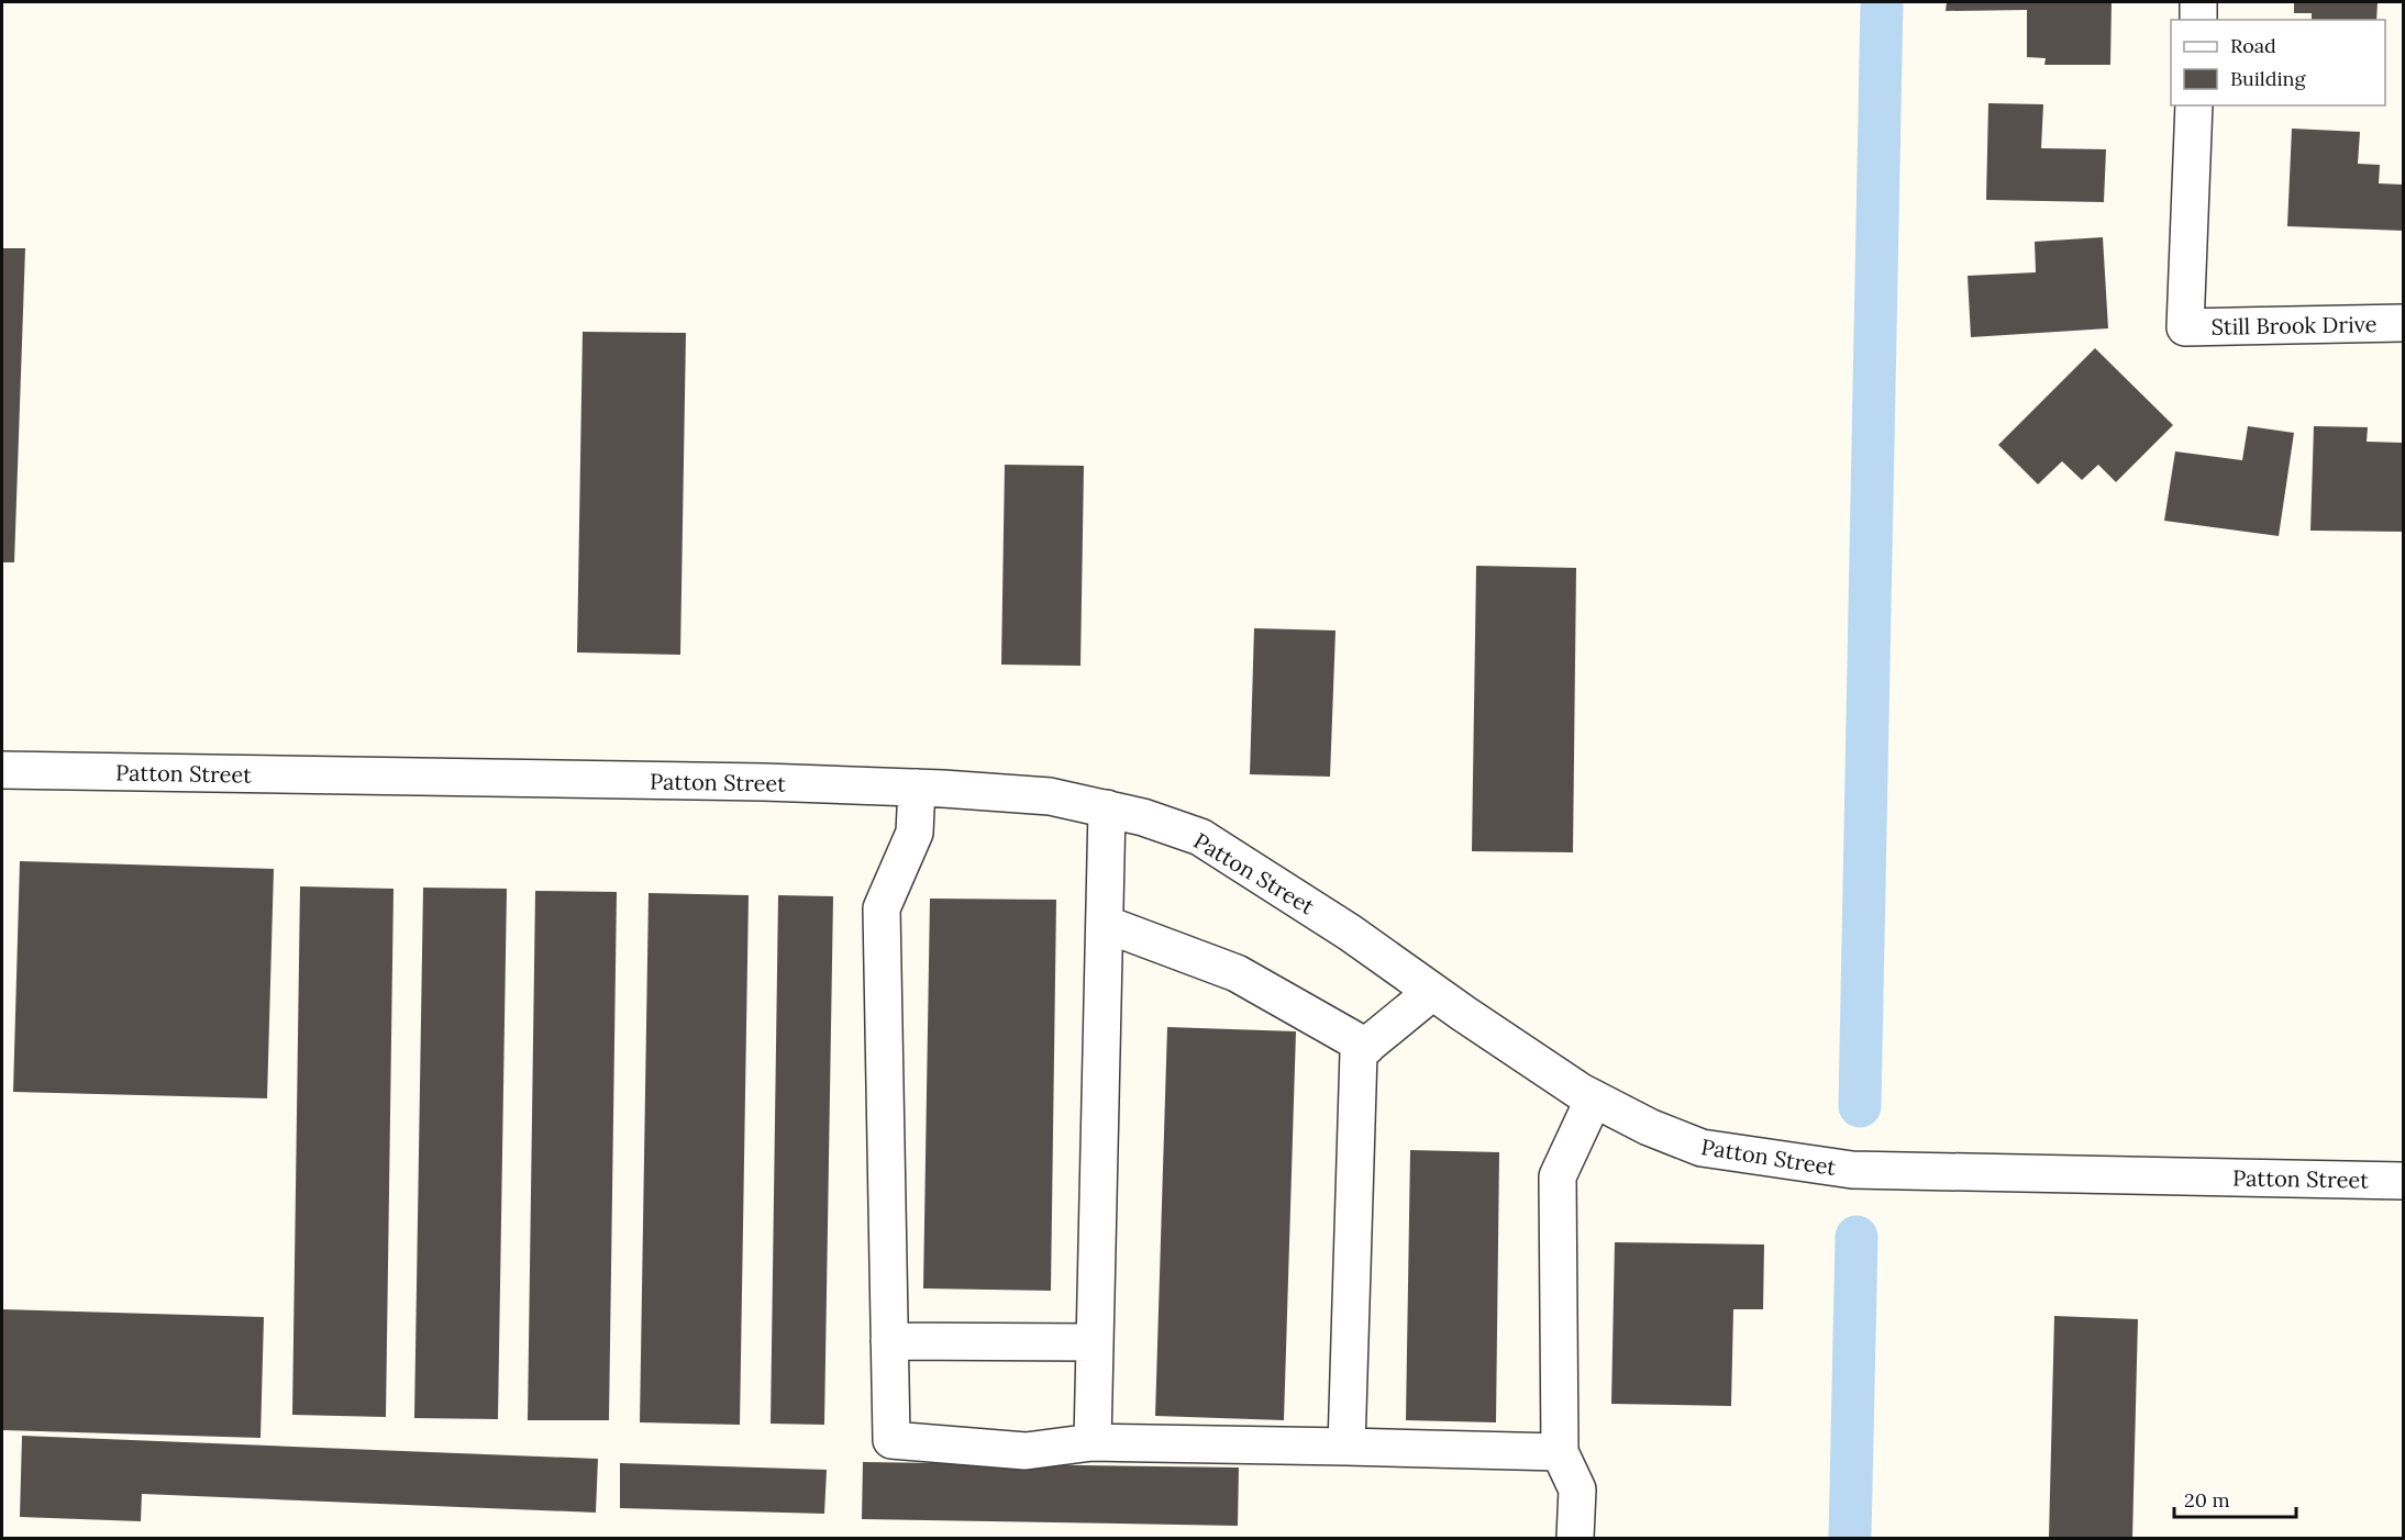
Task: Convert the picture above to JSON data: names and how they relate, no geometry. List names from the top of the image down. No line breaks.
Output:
{"streets":{"street":["Still Brook Drive","Patton Street"]},"legend":["Road","Building"],"scale_bar":"20 m"}
